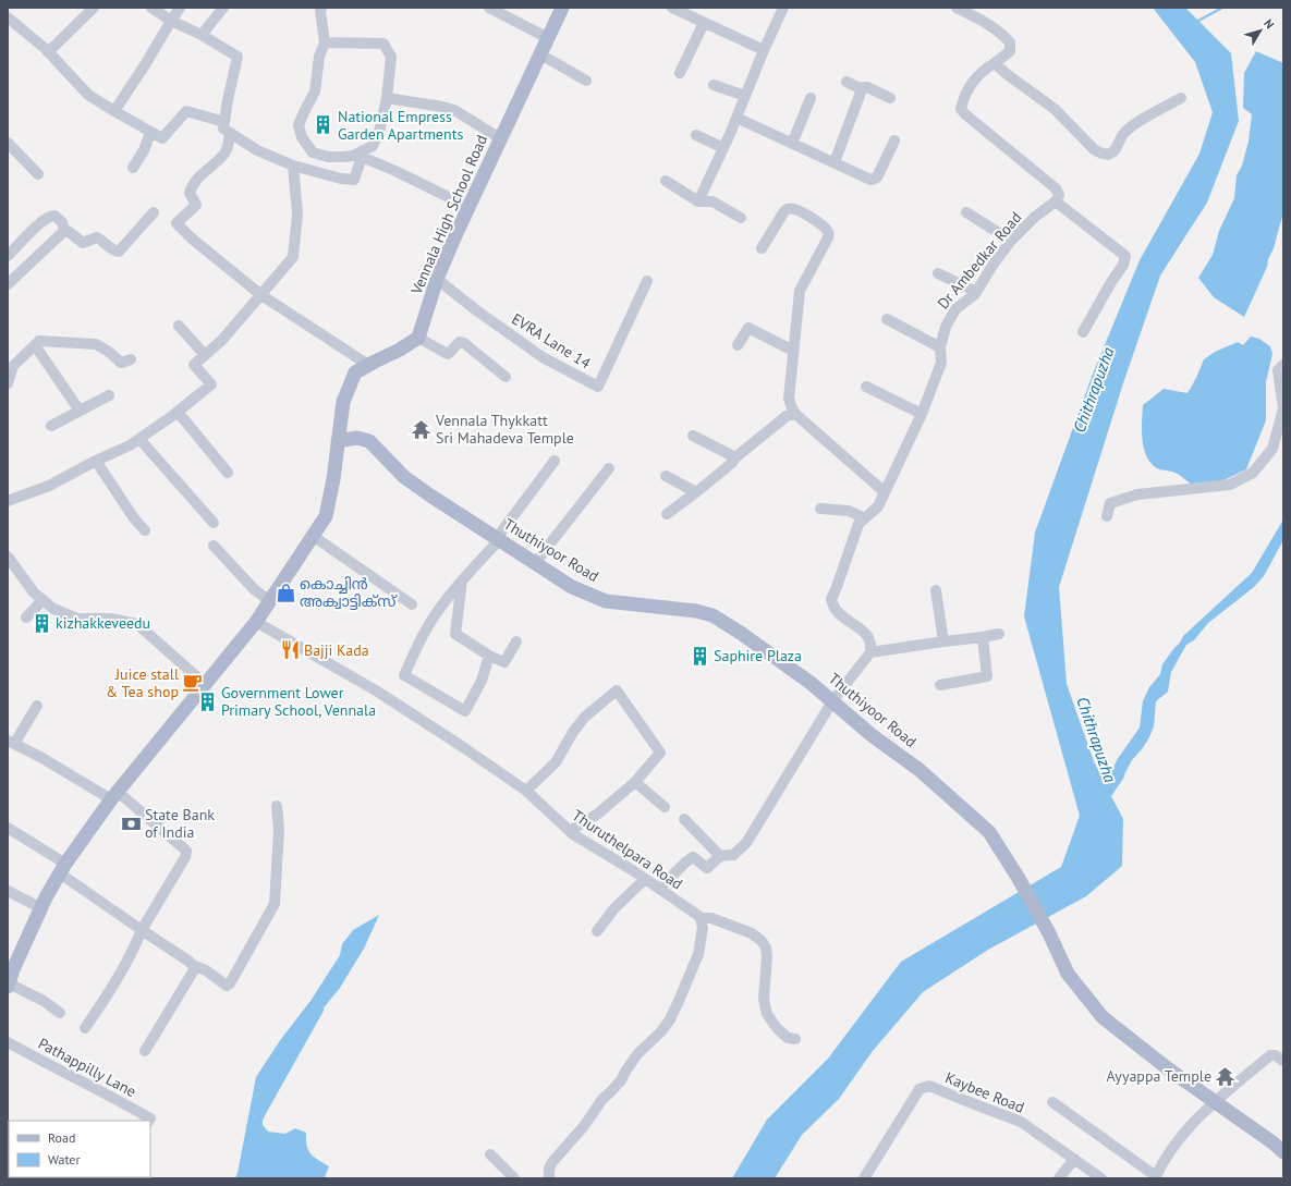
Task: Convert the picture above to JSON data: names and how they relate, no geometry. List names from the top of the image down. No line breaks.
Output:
{"streets":{"main road":["Vennala High School Road","Thuthiyoor Road"],"street":["Dr Ambedkar Road","EVRA Lane 14","Thuruthelpara Road","Pathappilly Lane","Kaybee Road"]},"crossings":[["Vennala High School Road","EVRA Lane 14"]],"water":["Chithrapuzha"],"places":{"building":["National Empress Garden Apartments","kizhakkeveedu","Saphire Plaza","Government Lower Primary School, Vennala"],"temple":["Vennala Thykkatt Sri Mahadeva Temple","Ayyappa Temple"],"shop":["കൊച്ചിൻ അക്വാട്ടിക്സ്"],"restaurant":["Bajji Kada"],"cafe":["Juice stall & Tea shop"],"bank":["State Bank of India"]},"legend":["Road","Water"],"north":"top right"}
